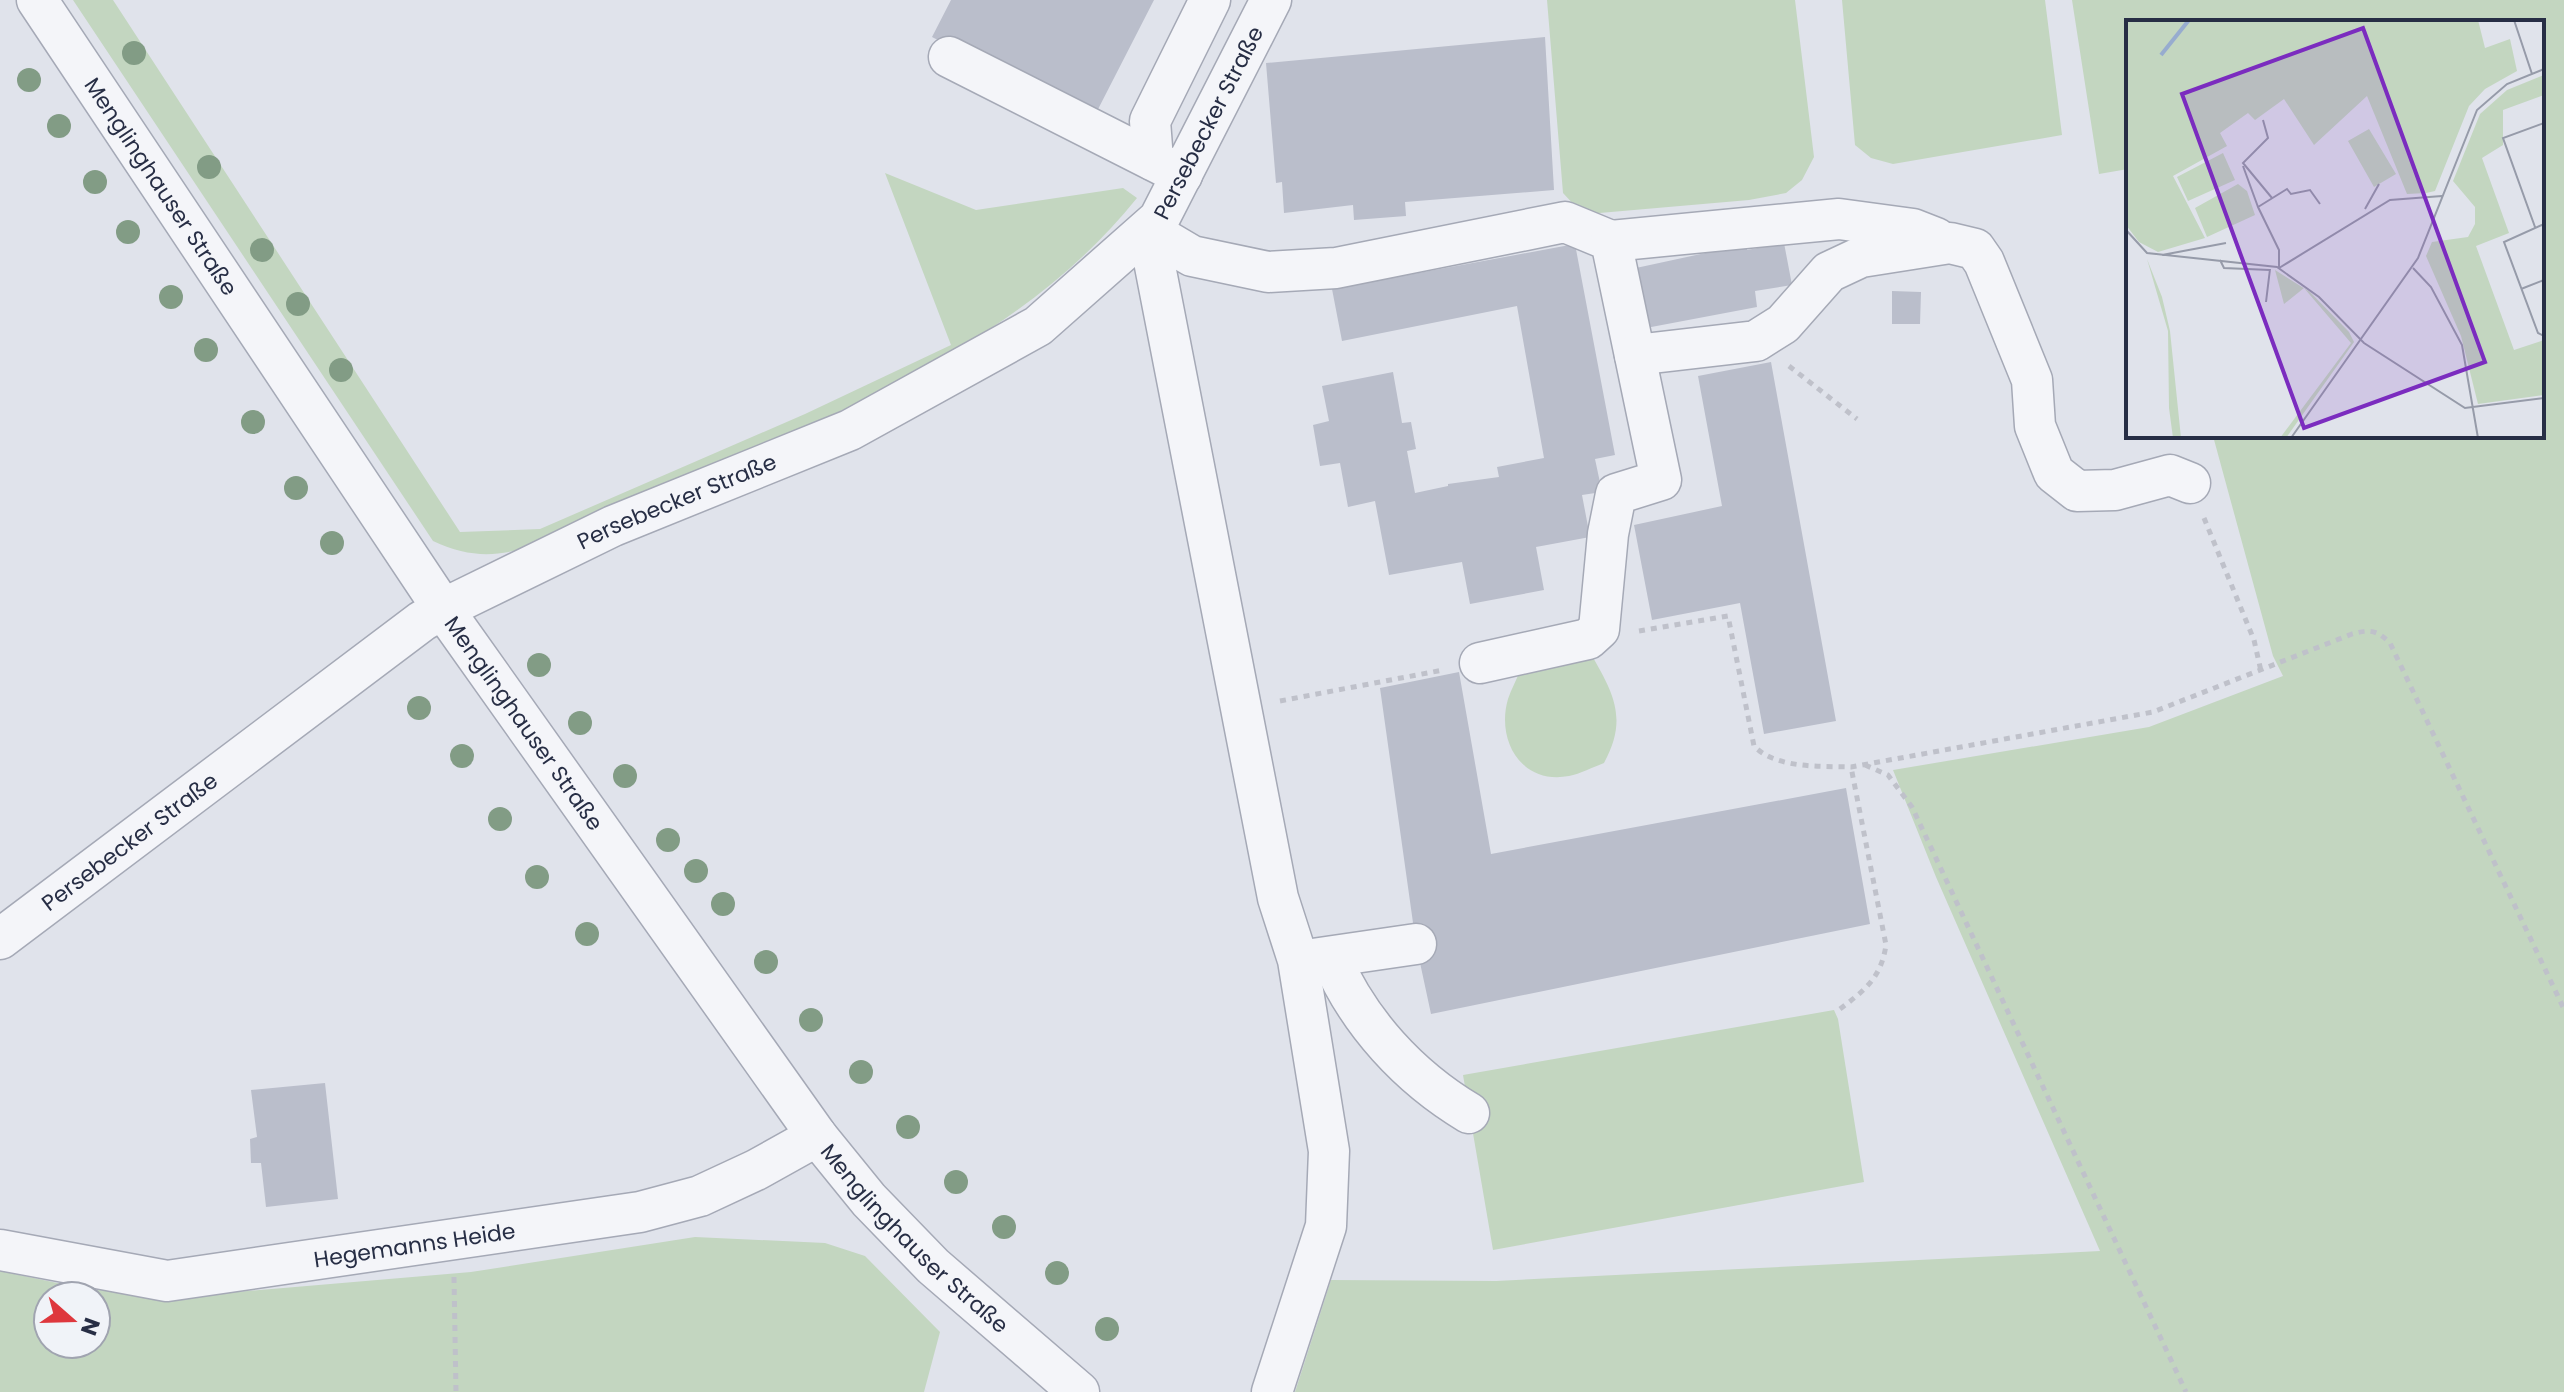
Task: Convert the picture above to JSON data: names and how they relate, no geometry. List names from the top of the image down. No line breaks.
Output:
{"streets":{"street":["Persebecker Straße","Menglinghauser Straße","Hegemanns Heide"]},"crossings":[["Persebecker Straße","Menglinghauser Straße"],["Menglinghauser Straße","Hegemanns Heide"]],"north":"right"}
